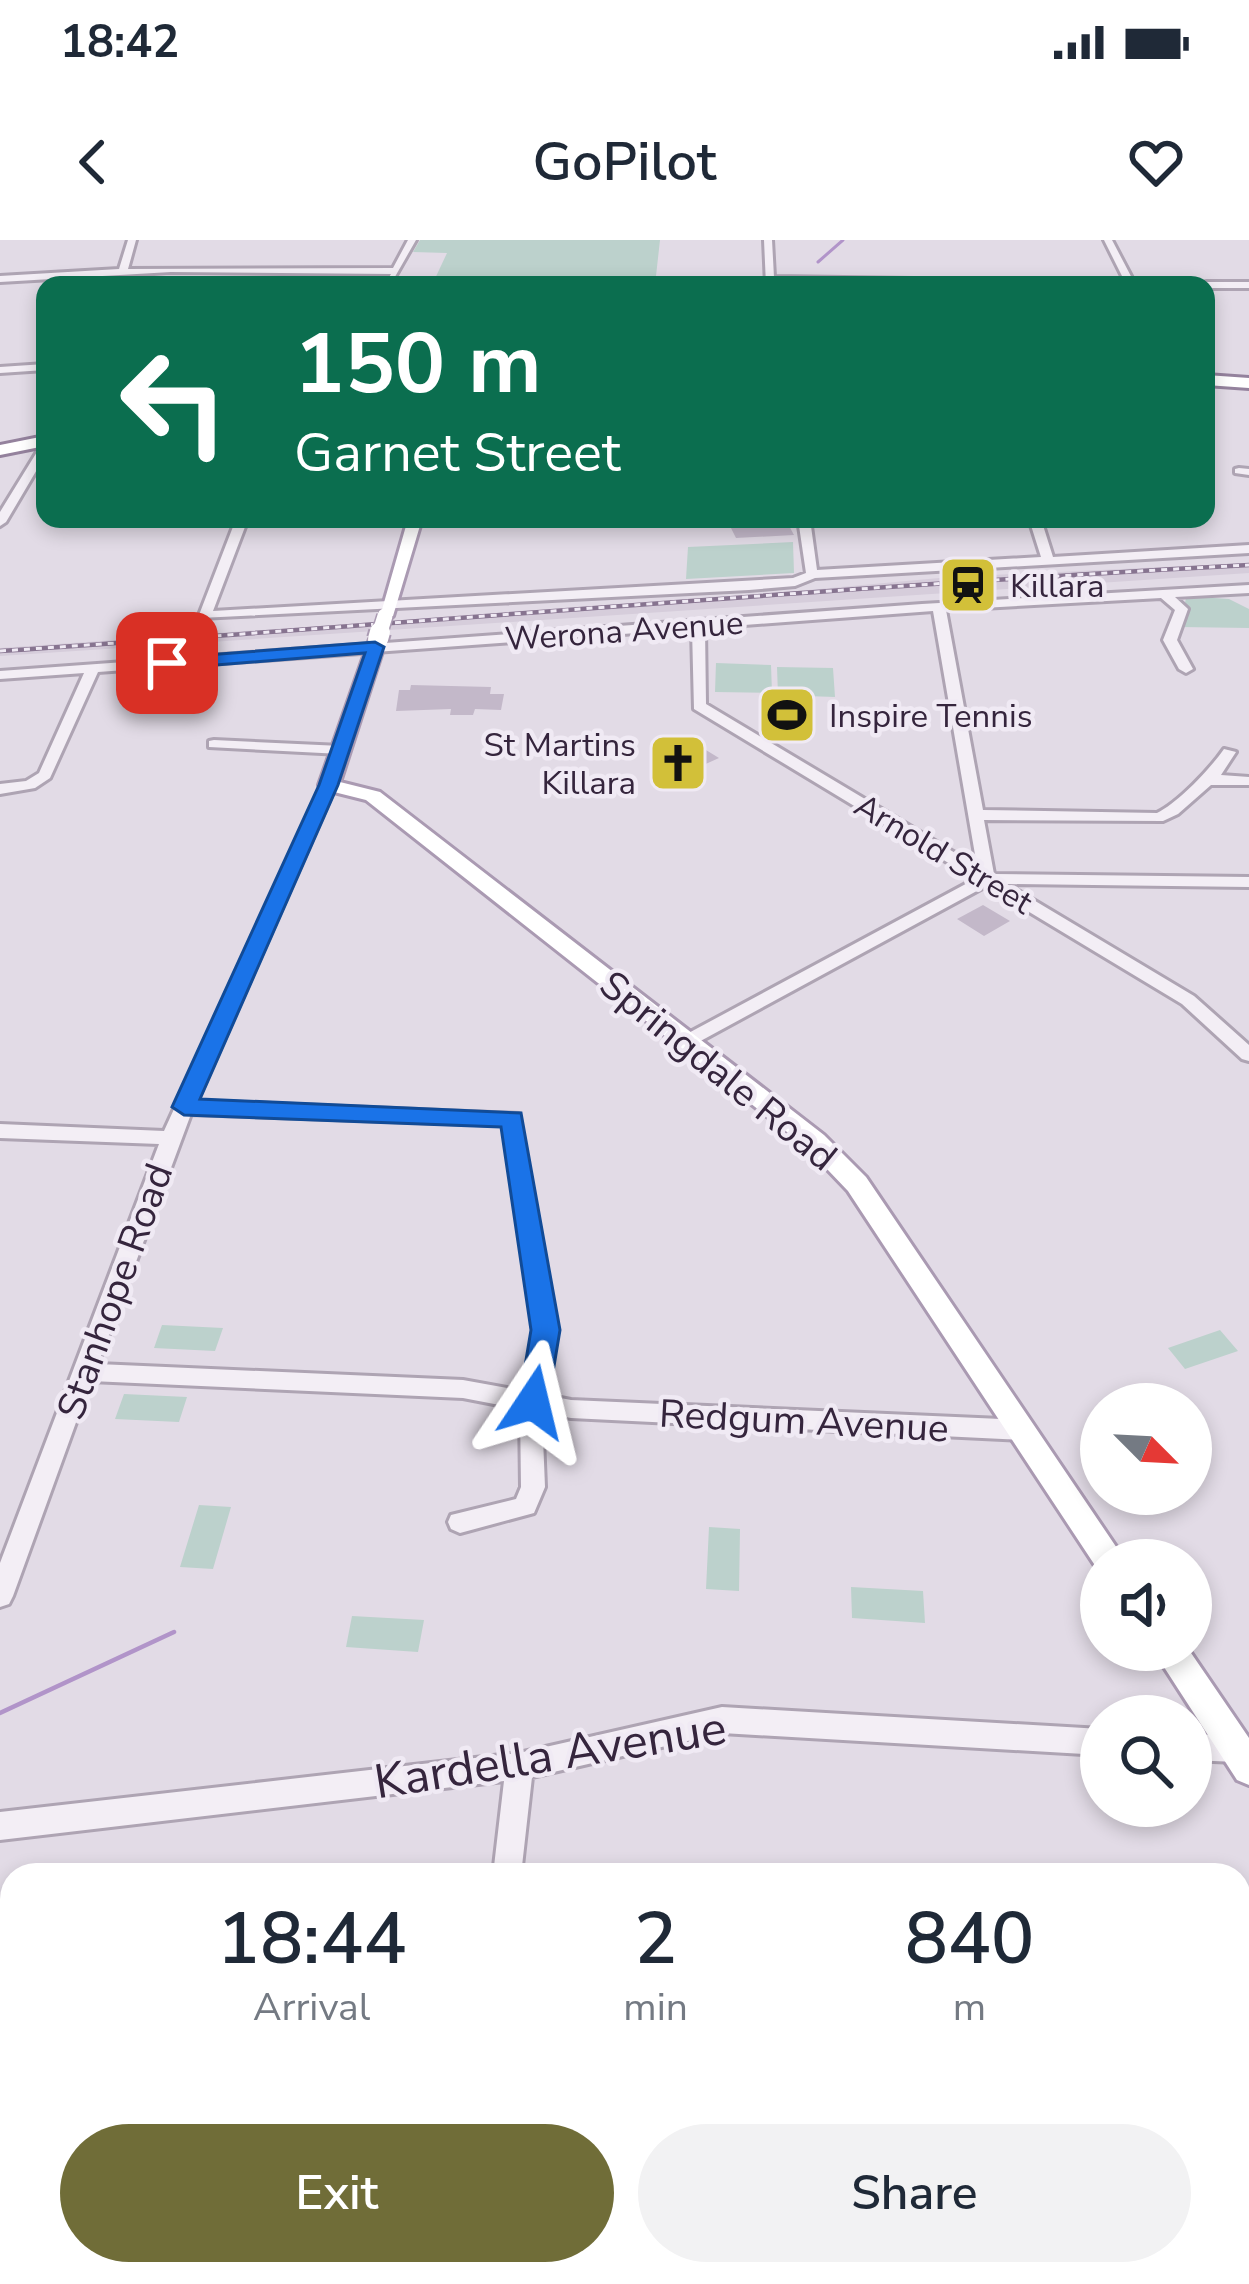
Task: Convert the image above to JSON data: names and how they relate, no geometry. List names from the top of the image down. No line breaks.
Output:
{"streets":{"main road":["Springdale Road","Stanhope Road"],"street":["Werona Avenue","Arnold Street","Redgum Avenue","Kardella Avenue"]},"crossings":[["Werona Avenue","Arnold Street"],["Werona Avenue","Stanhope Road"],["Springdale Road","Stanhope Road"],["Springdale Road","Redgum Avenue"],["Stanhope Road","Redgum Avenue"]],"places":{"station":["Killara"],"sports":["Inspire Tennis"],"church":["St Martins Killara"]},"north":"bottom right","page":{"status":"18:42","header":"GoPilot","turn":["150 m","Garnet Street"],"eta":["18:44","Arrival","2","min","840","m"],"buttons":["Exit","Share"]}}
